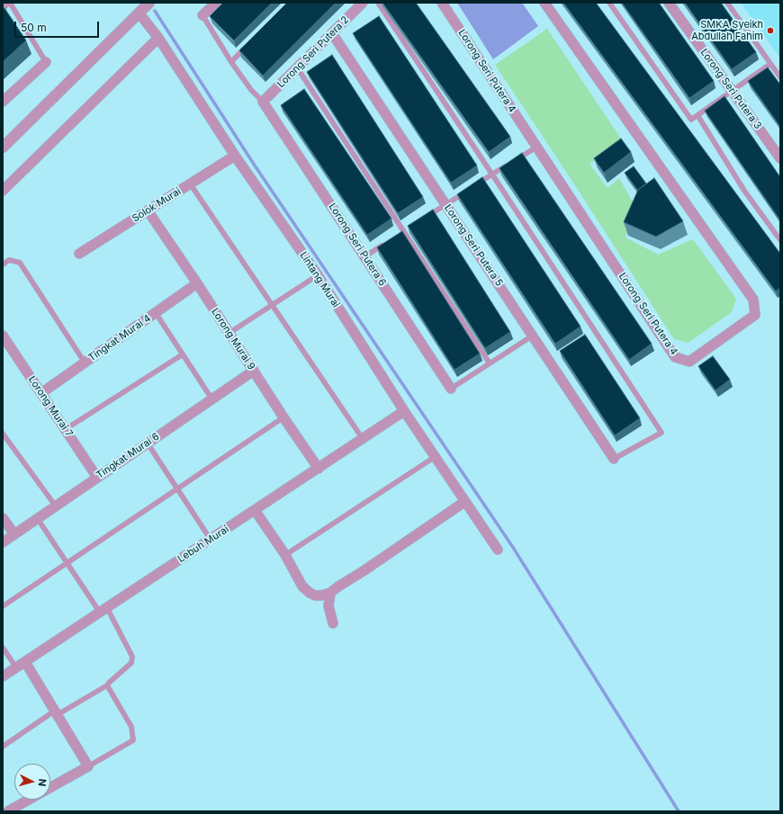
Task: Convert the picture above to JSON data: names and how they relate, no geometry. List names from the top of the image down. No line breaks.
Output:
{"streets":{"street":["Lorong Seri Putera 2","Lorong Seri Putera 4","Lorong Seri Putera 3","Solok Murai","Lorong Seri Putera 6","Lorong Seri Putera 5","Lintang Murai","Tingkat Murai 4","Lorong Murai 9","Lorong Murai 7","Tingkat Murai 6","Lebuh Murai"]},"crossings":[["Lorong Seri Putera 2","Lorong Seri Putera 6"],["Lorong Seri Putera 2","Lorong Seri Putera 5"],["Solok Murai","Lintang Murai"],["Solok Murai","Lorong Murai 9"],["Lintang Murai","Lebuh Murai"],["Tingkat Murai 4","Lorong Murai 9"],["Tingkat Murai 4","Lorong Murai 7"],["Lorong Murai 9","Tingkat Murai 6"],["Lorong Murai 9","Lebuh Murai"],["Lorong Murai 7","Tingkat Murai 6"]],"places":["SMKA Syeikh Abdullah Fahim"],"scale_bar":"50 m","north":"right"}
